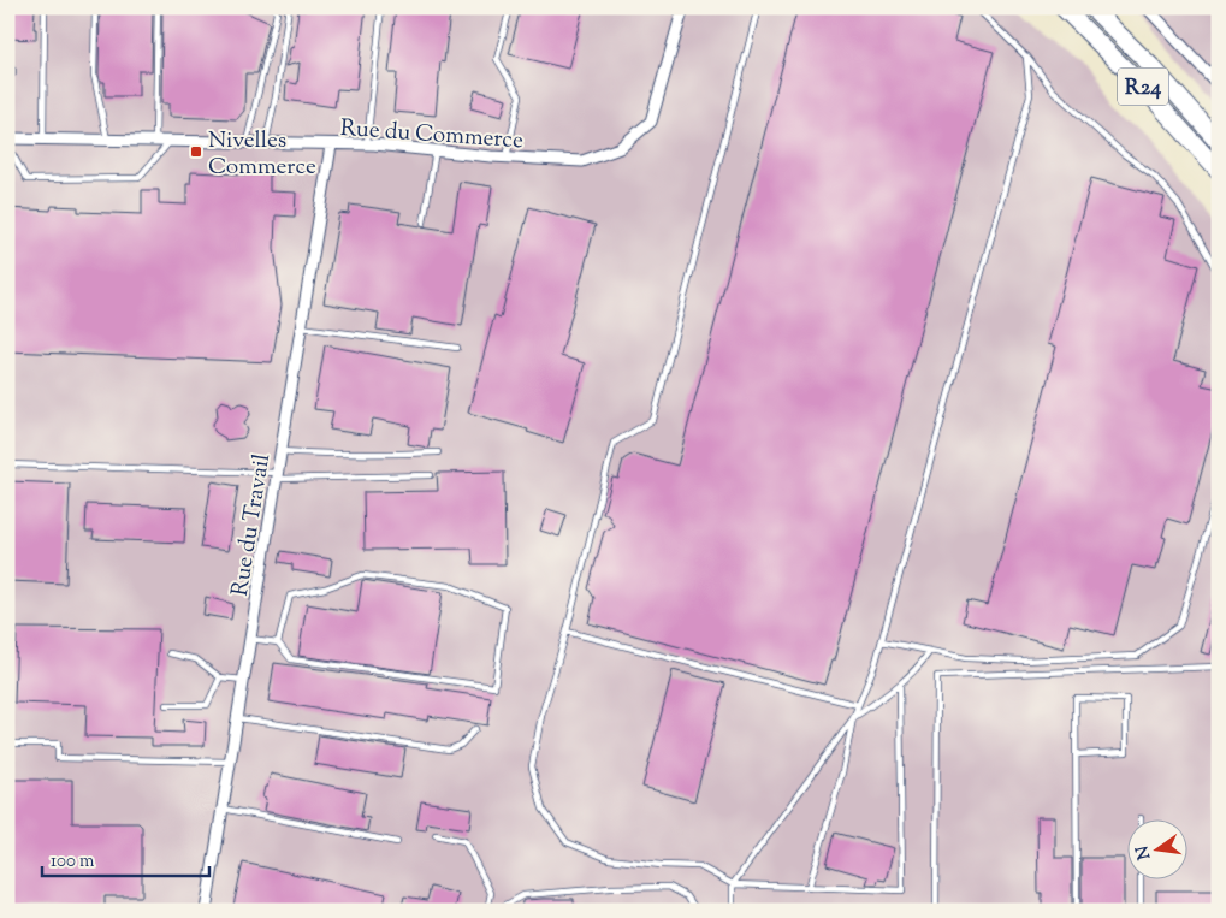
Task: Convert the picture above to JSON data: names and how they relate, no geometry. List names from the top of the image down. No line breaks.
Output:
{"streets":{"highway":["R24"],"street":["Rue du Commerce","Rue du Travail"]},"crossings":[["Rue du Commerce","Rue du Travail"]],"places":{"transit":["Nivelles Commerce"]},"scale_bar":"100 m","north":"left"}
